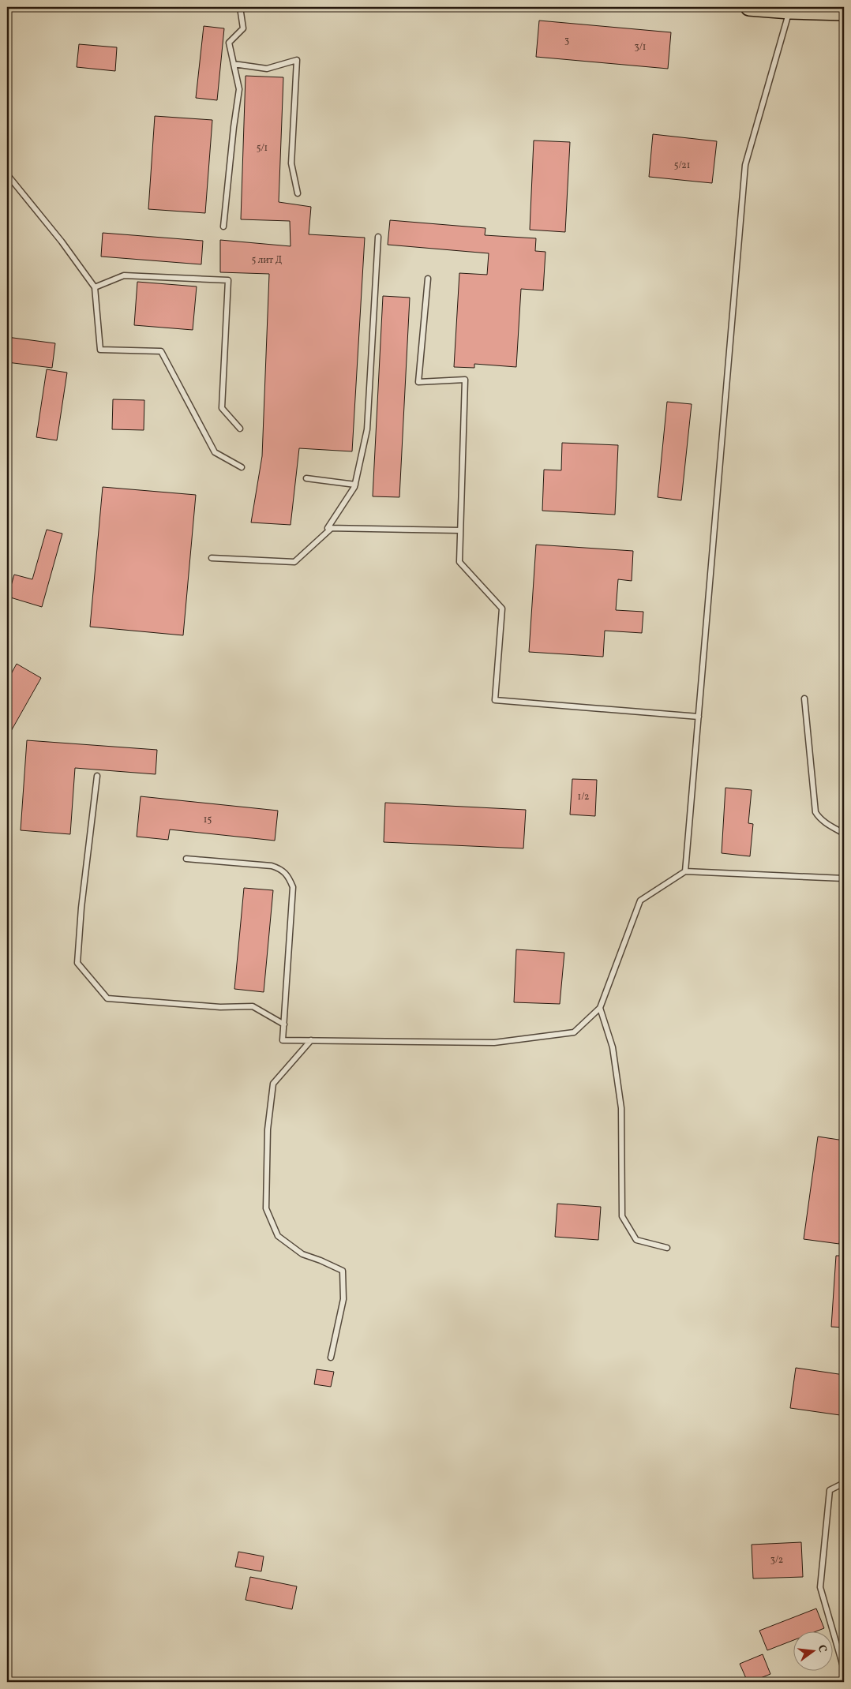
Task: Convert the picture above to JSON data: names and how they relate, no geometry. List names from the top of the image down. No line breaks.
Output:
{"house_numbers":["3","3/1","5/1","5/21","5 лит Д","1/2","15","3/2"],"north":"right"}
